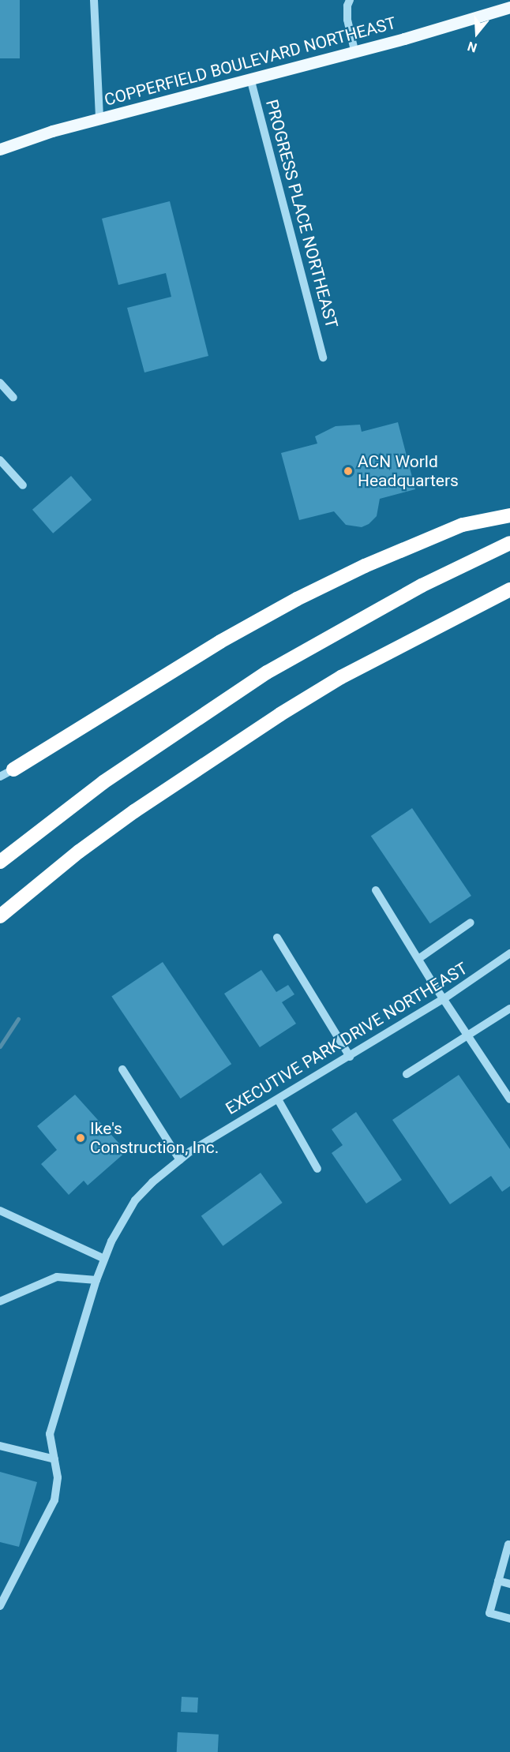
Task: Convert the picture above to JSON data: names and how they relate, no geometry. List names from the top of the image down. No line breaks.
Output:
{"streets":{"main road":["COPPERFIELD BOULEVARD NORTHEAST"],"street":["PROGRESS PLACE NORTHEAST","EXECUTIVE PARK DRIVE NORTHEAST"]},"crossings":[["COPPERFIELD BOULEVARD NORTHEAST","PROGRESS PLACE NORTHEAST"]],"places":["ACN World Headquarters","Ike's Construction, Inc."],"north":"bottom"}
